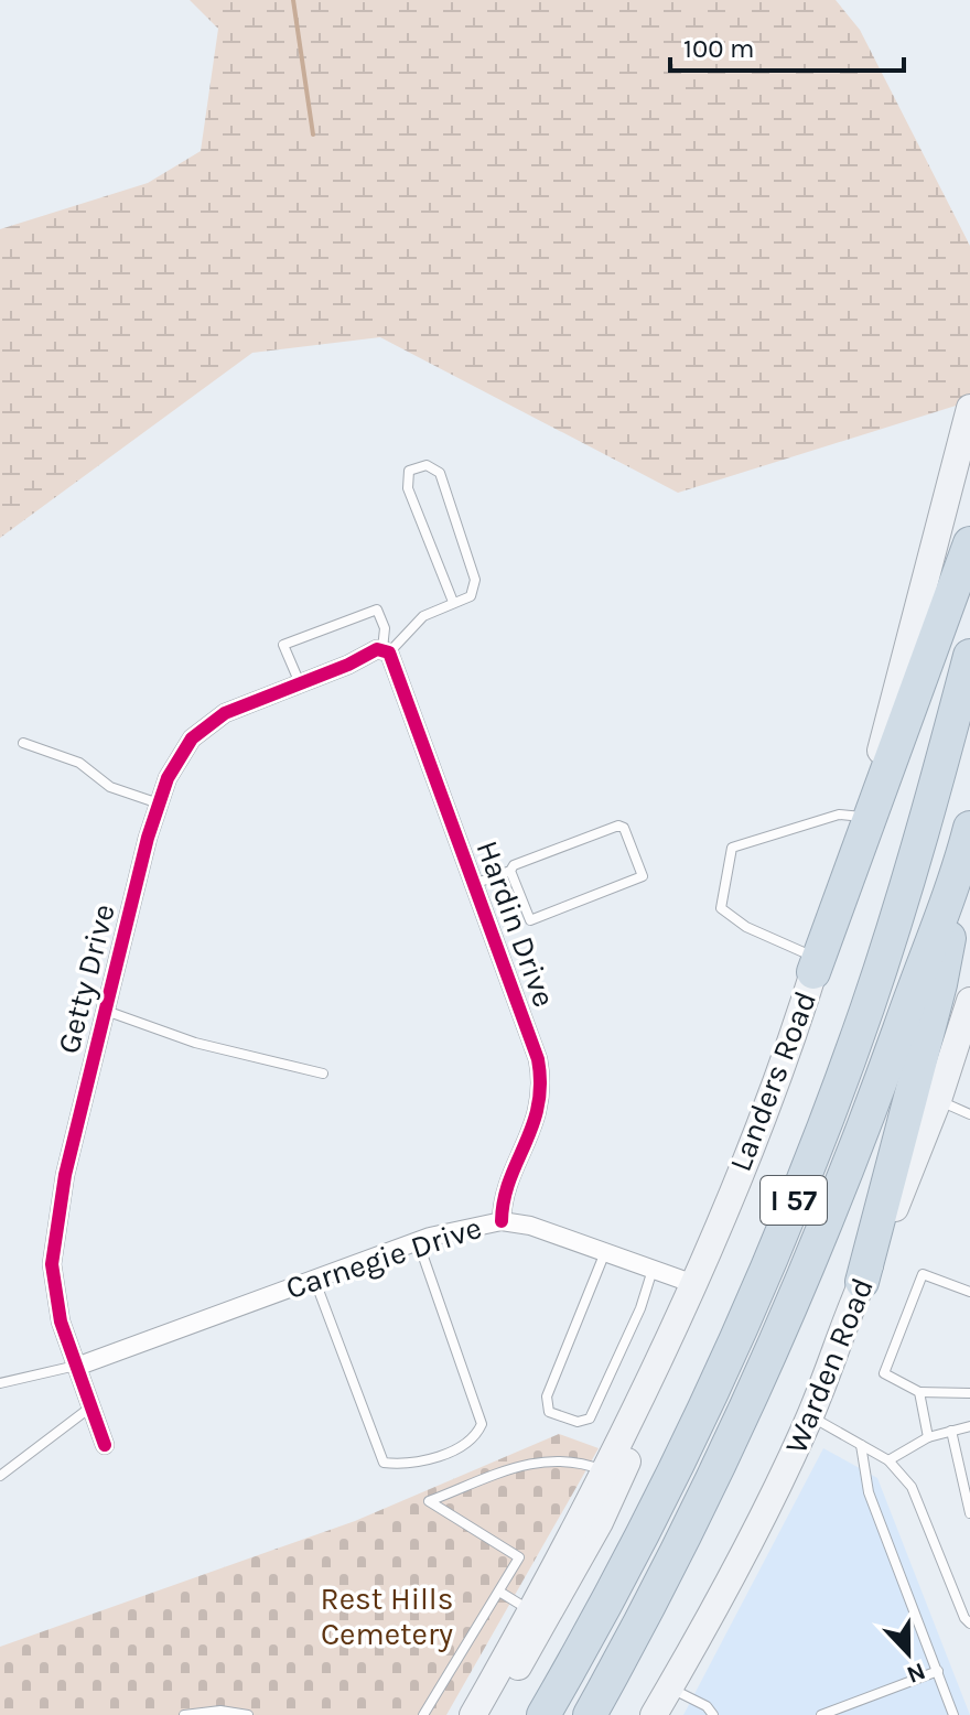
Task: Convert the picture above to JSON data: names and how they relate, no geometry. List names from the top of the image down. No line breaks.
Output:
{"streets":{"highway":["I 57"],"main road":["Landers Road","Warden Road"],"street":["Hardin Drive","Getty Drive","Carnegie Drive"]},"crossings":[["Hardin Drive","Getty Drive"],["Hardin Drive","Carnegie Drive"],["Getty Drive","Carnegie Drive"],["Landers Road","Carnegie Drive"]],"parks":["Rest Hills Cemetery"],"scale_bar":"100 m","north":"bottom"}
